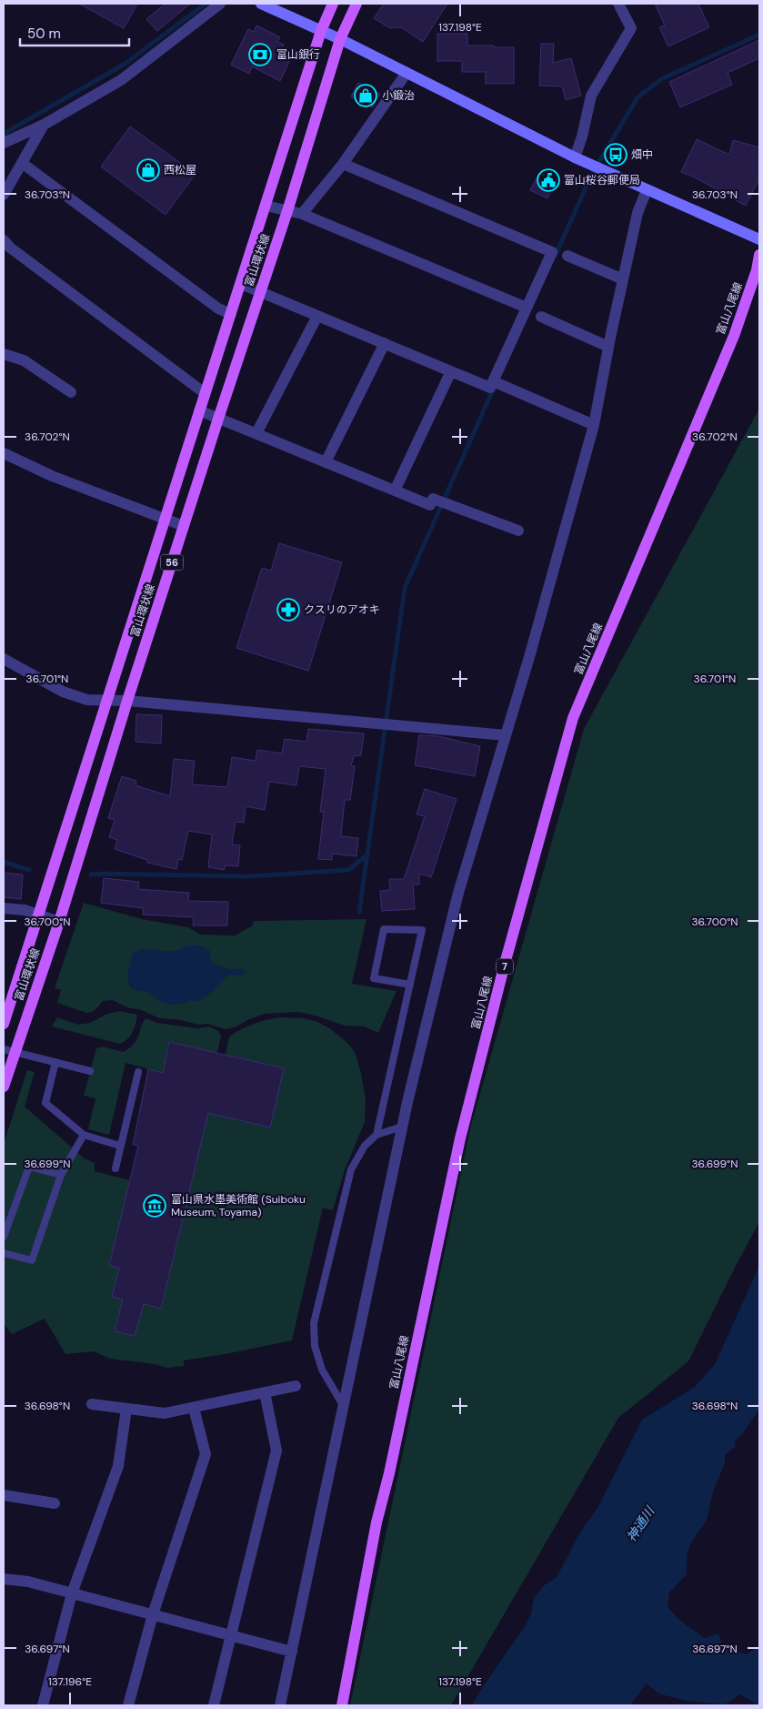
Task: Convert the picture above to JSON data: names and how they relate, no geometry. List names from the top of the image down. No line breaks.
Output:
{"streets":{"main road":["富山環状線","富山八尾線","56","7"]},"water":["神通川"],"places":{"bank":["富山銀行"],"shop":["小鍛治","西松屋"],"bus stop":["畑中"],"public building":["富山桜谷郵便局"],"pharmacy":["クスリのアオキ"],"museum":["富山県水墨美術館 (Suiboku Museum, Toyama)"]},"scale_bar":"50 m","coordinates":["137.198°E","36.703°N","36.702°N","36.701°N","36.700°N","36.699°N","36.698°N","36.697°N","137.196°E"]}
